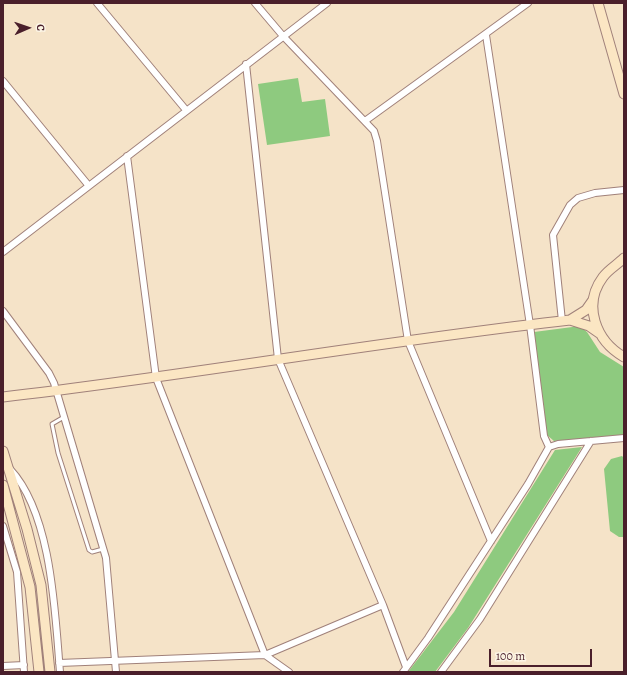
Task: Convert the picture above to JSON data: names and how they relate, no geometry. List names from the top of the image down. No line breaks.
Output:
{"scale_bar":"100 m","north":"right"}
